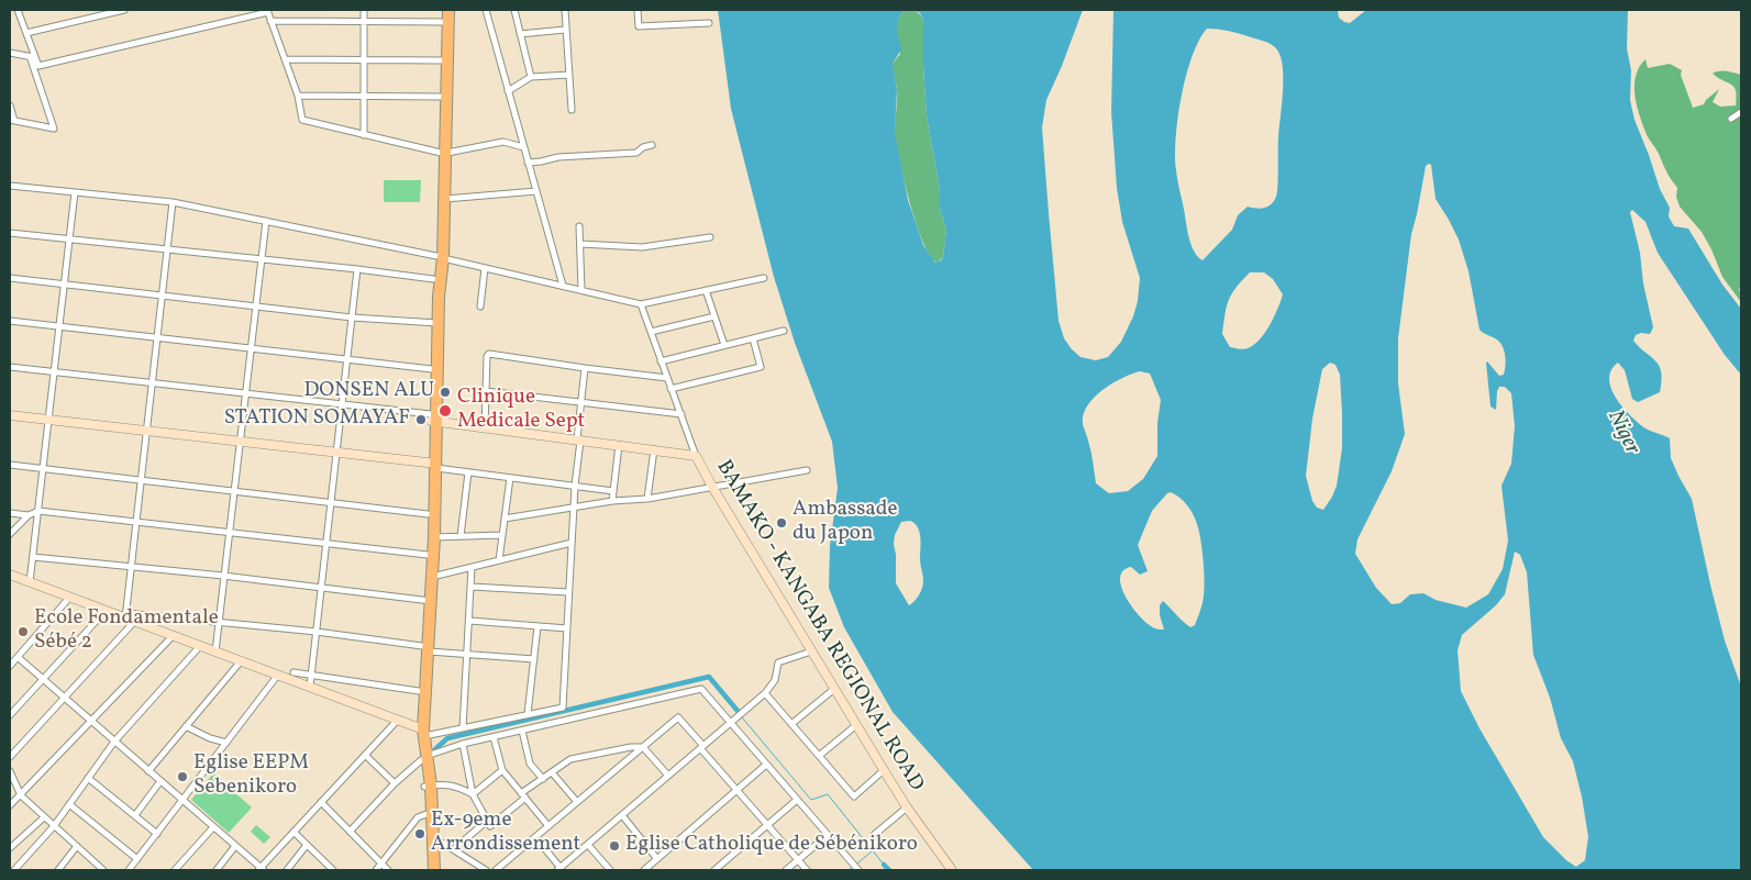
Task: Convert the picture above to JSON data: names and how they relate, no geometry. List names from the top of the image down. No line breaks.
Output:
{"streets":{"street":["BAMAKO - KANGABA REGIONAL ROAD"]},"water":["Niger"],"places":["DONSEN ALU","Clinique Medicale Sept","STATION SOMAYAF","Ambassade du Japon","Ecole Fondamentale Sébé 2","Eglise EEPM Sebenikoro","Ex-9eme Arrondissement","Eglise Catholique de Sébénikoro"]}
